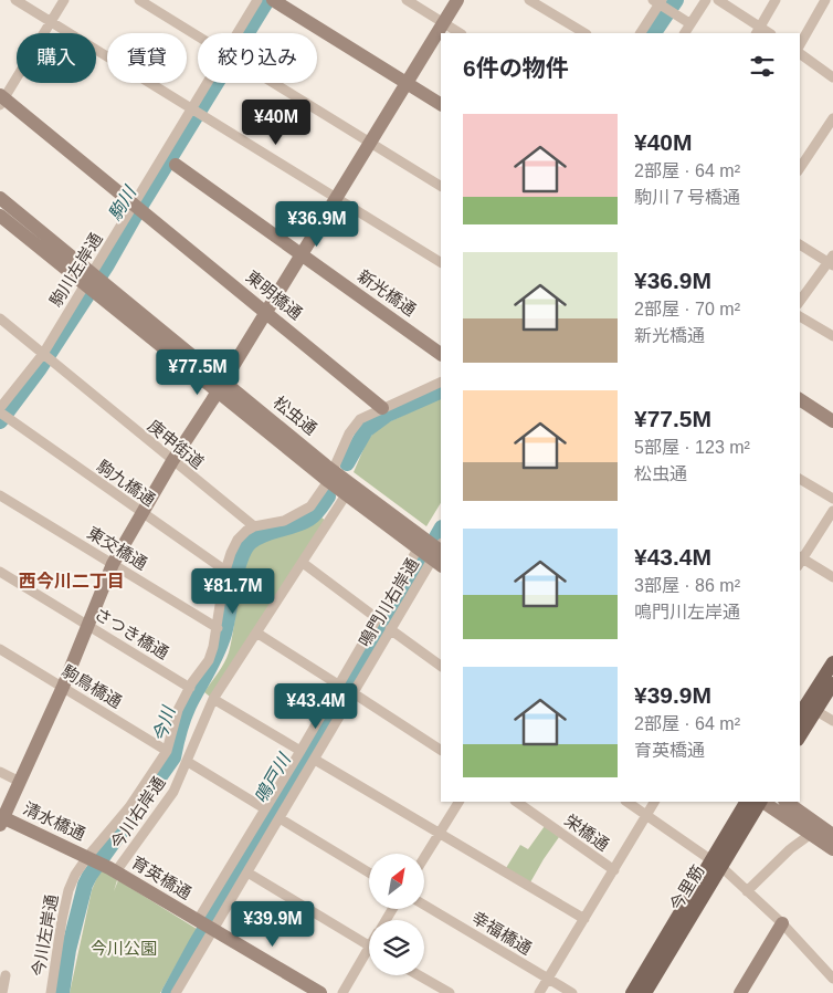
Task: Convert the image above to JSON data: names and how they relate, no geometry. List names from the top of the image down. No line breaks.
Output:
{"streets":{"main road":["今里筋"],"street":["駒川左岸通","新光橋通","東明橋通","松虫通","庚申街道","駒九橋通","東交橋通","鳴門川右岸通","さつき橋通","駒鳥橋通","今川右岸通","清水橋通","栄橋通","育英橋通","幸福橋通","今川左岸通"]},"crossings":[["駒川左岸通","新光橋通"],["駒川左岸通","東明橋通"],["駒川左岸通","松虫通"],["駒川左岸通","庚申街道"],["松虫通","鳴門川右岸通"],["松虫通","今川右岸通"],["庚申街道","今川左岸通"],["駒九橋通","今川左岸通"],["東交橋通","今川左岸通"],["鳴門川右岸通","育英橋通"],["さつき橋通","今川左岸通"],["駒鳥橋通","今川左岸通"],["今川右岸通","清水橋通"],["今川右岸通","育英橋通"],["今川右岸通","今川左岸通"],["清水橋通","育英橋通"],["清水橋通","今川左岸通"],["育英橋通","今川左岸通"]],"districts":["西今川二丁目"],"water":["駒川","今川","鳴戸川"],"parks":["今川公園"],"north":"top right","page":{"chip":["購入","賃貸","絞り込み"],"heading":"6件の物件","price":["¥40M","¥36.9M","¥77.5M","¥81.7M","¥43.4M","¥39.9M"],"list":[{"name":"¥40M","note":"2部屋 · 64 m² · 駒川７号橋通"},{"name":"¥36.9M","note":"2部屋 · 70 m² · 新光橋通"},{"name":"¥77.5M","note":"5部屋 · 123 m² · 松虫通"},{"name":"¥43.4M","note":"3部屋 · 86 m² · 鳴門川左岸通"},{"name":"¥39.9M","note":"2部屋 · 64 m² · 育英橋通"}]}}
